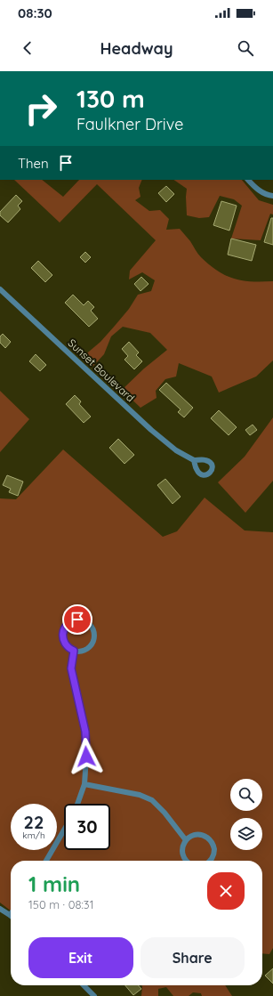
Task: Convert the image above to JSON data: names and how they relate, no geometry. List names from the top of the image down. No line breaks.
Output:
{"streets":{"street":["Sunset Boulevard"]},"page":{"status":"08:30","header":"Headway","turn":["130 m","Faulkner Drive"],"then":"Then","speed":"22 km/h","limit":"30","heading":["1 min","150 m · 08:31"],"buttons":["Exit","Share"]}}
